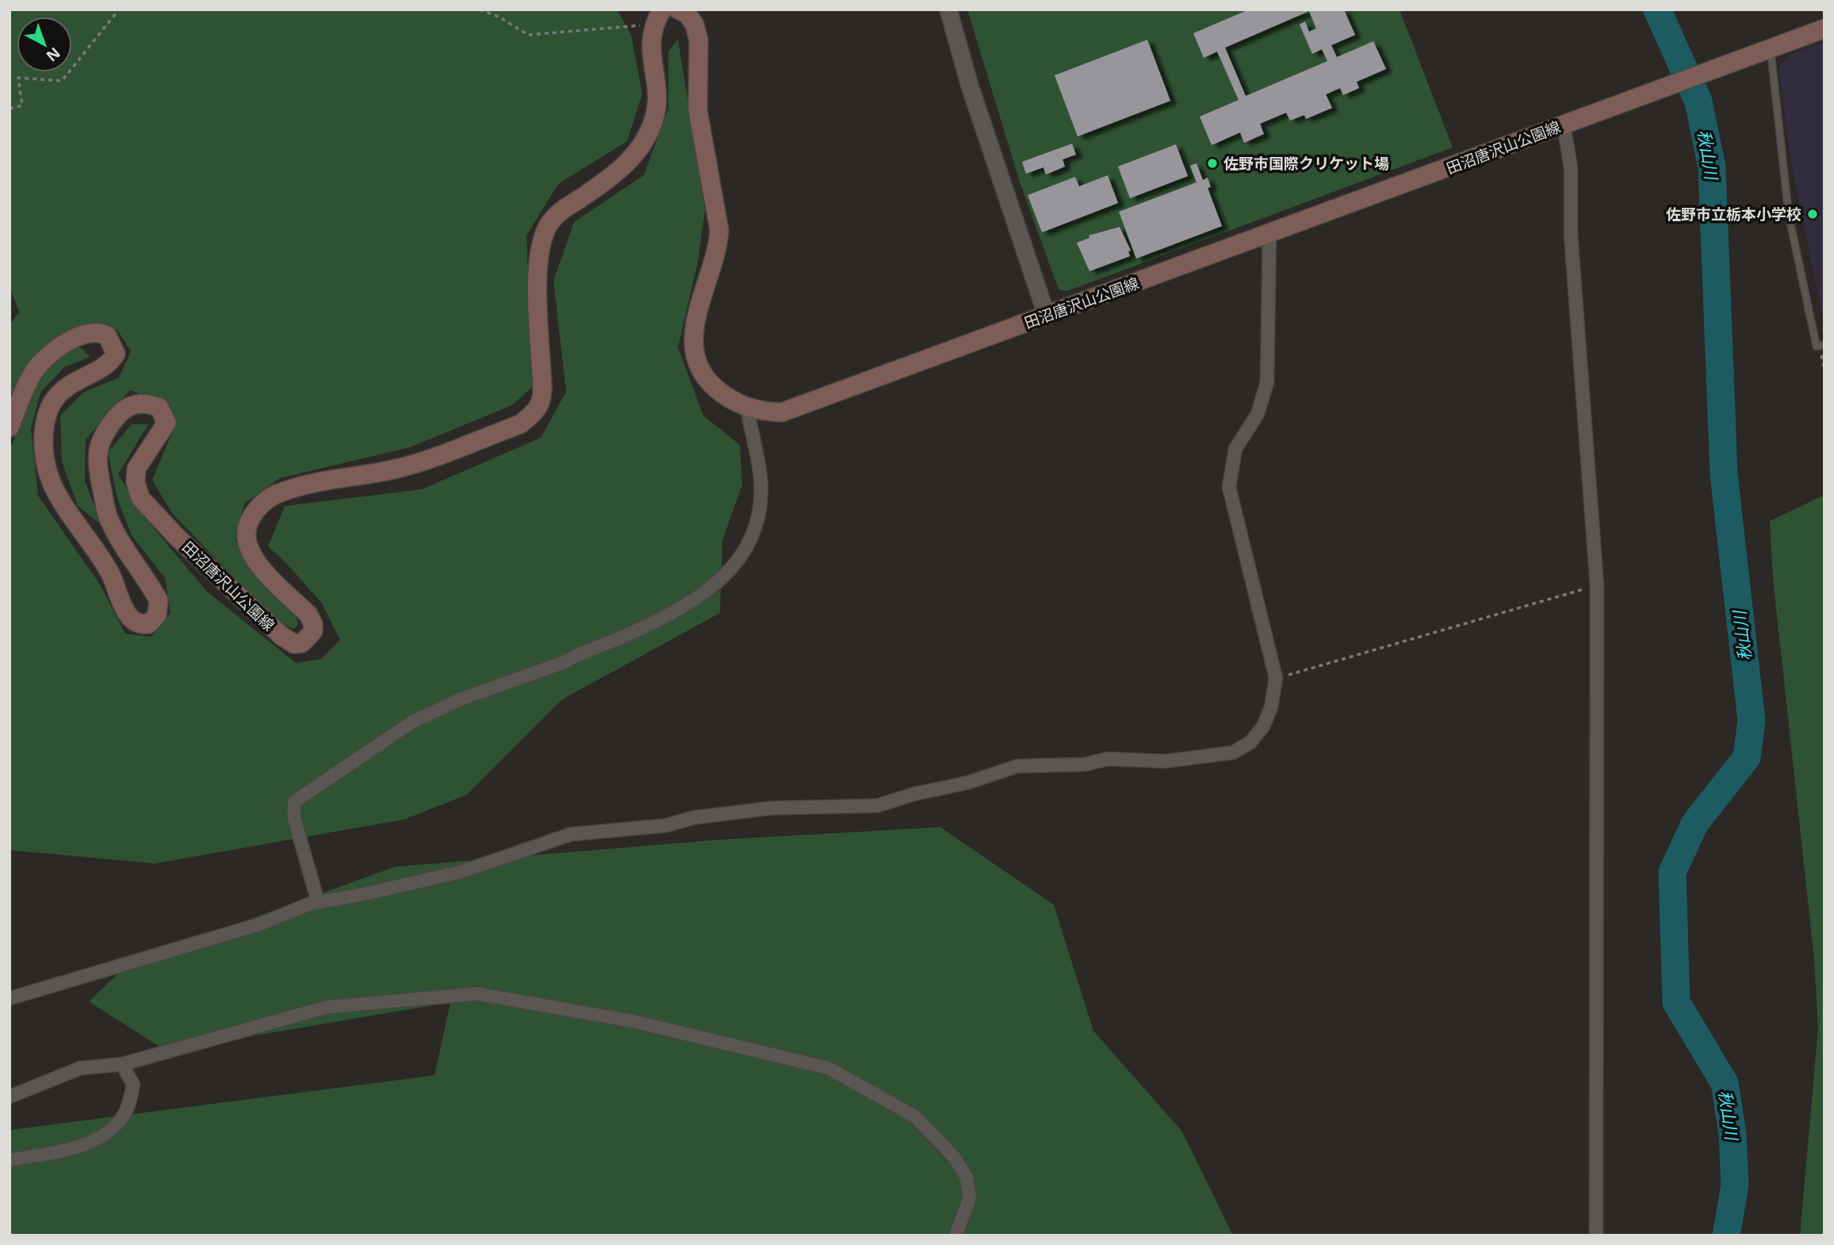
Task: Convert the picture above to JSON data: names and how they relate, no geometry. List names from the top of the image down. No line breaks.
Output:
{"streets":{"main road":["田沼唐沢山公園線"]},"water":["秋山川"],"places":["佐野市国際クリケット場","佐野市立栃本小学校"],"north":"bottom right"}
